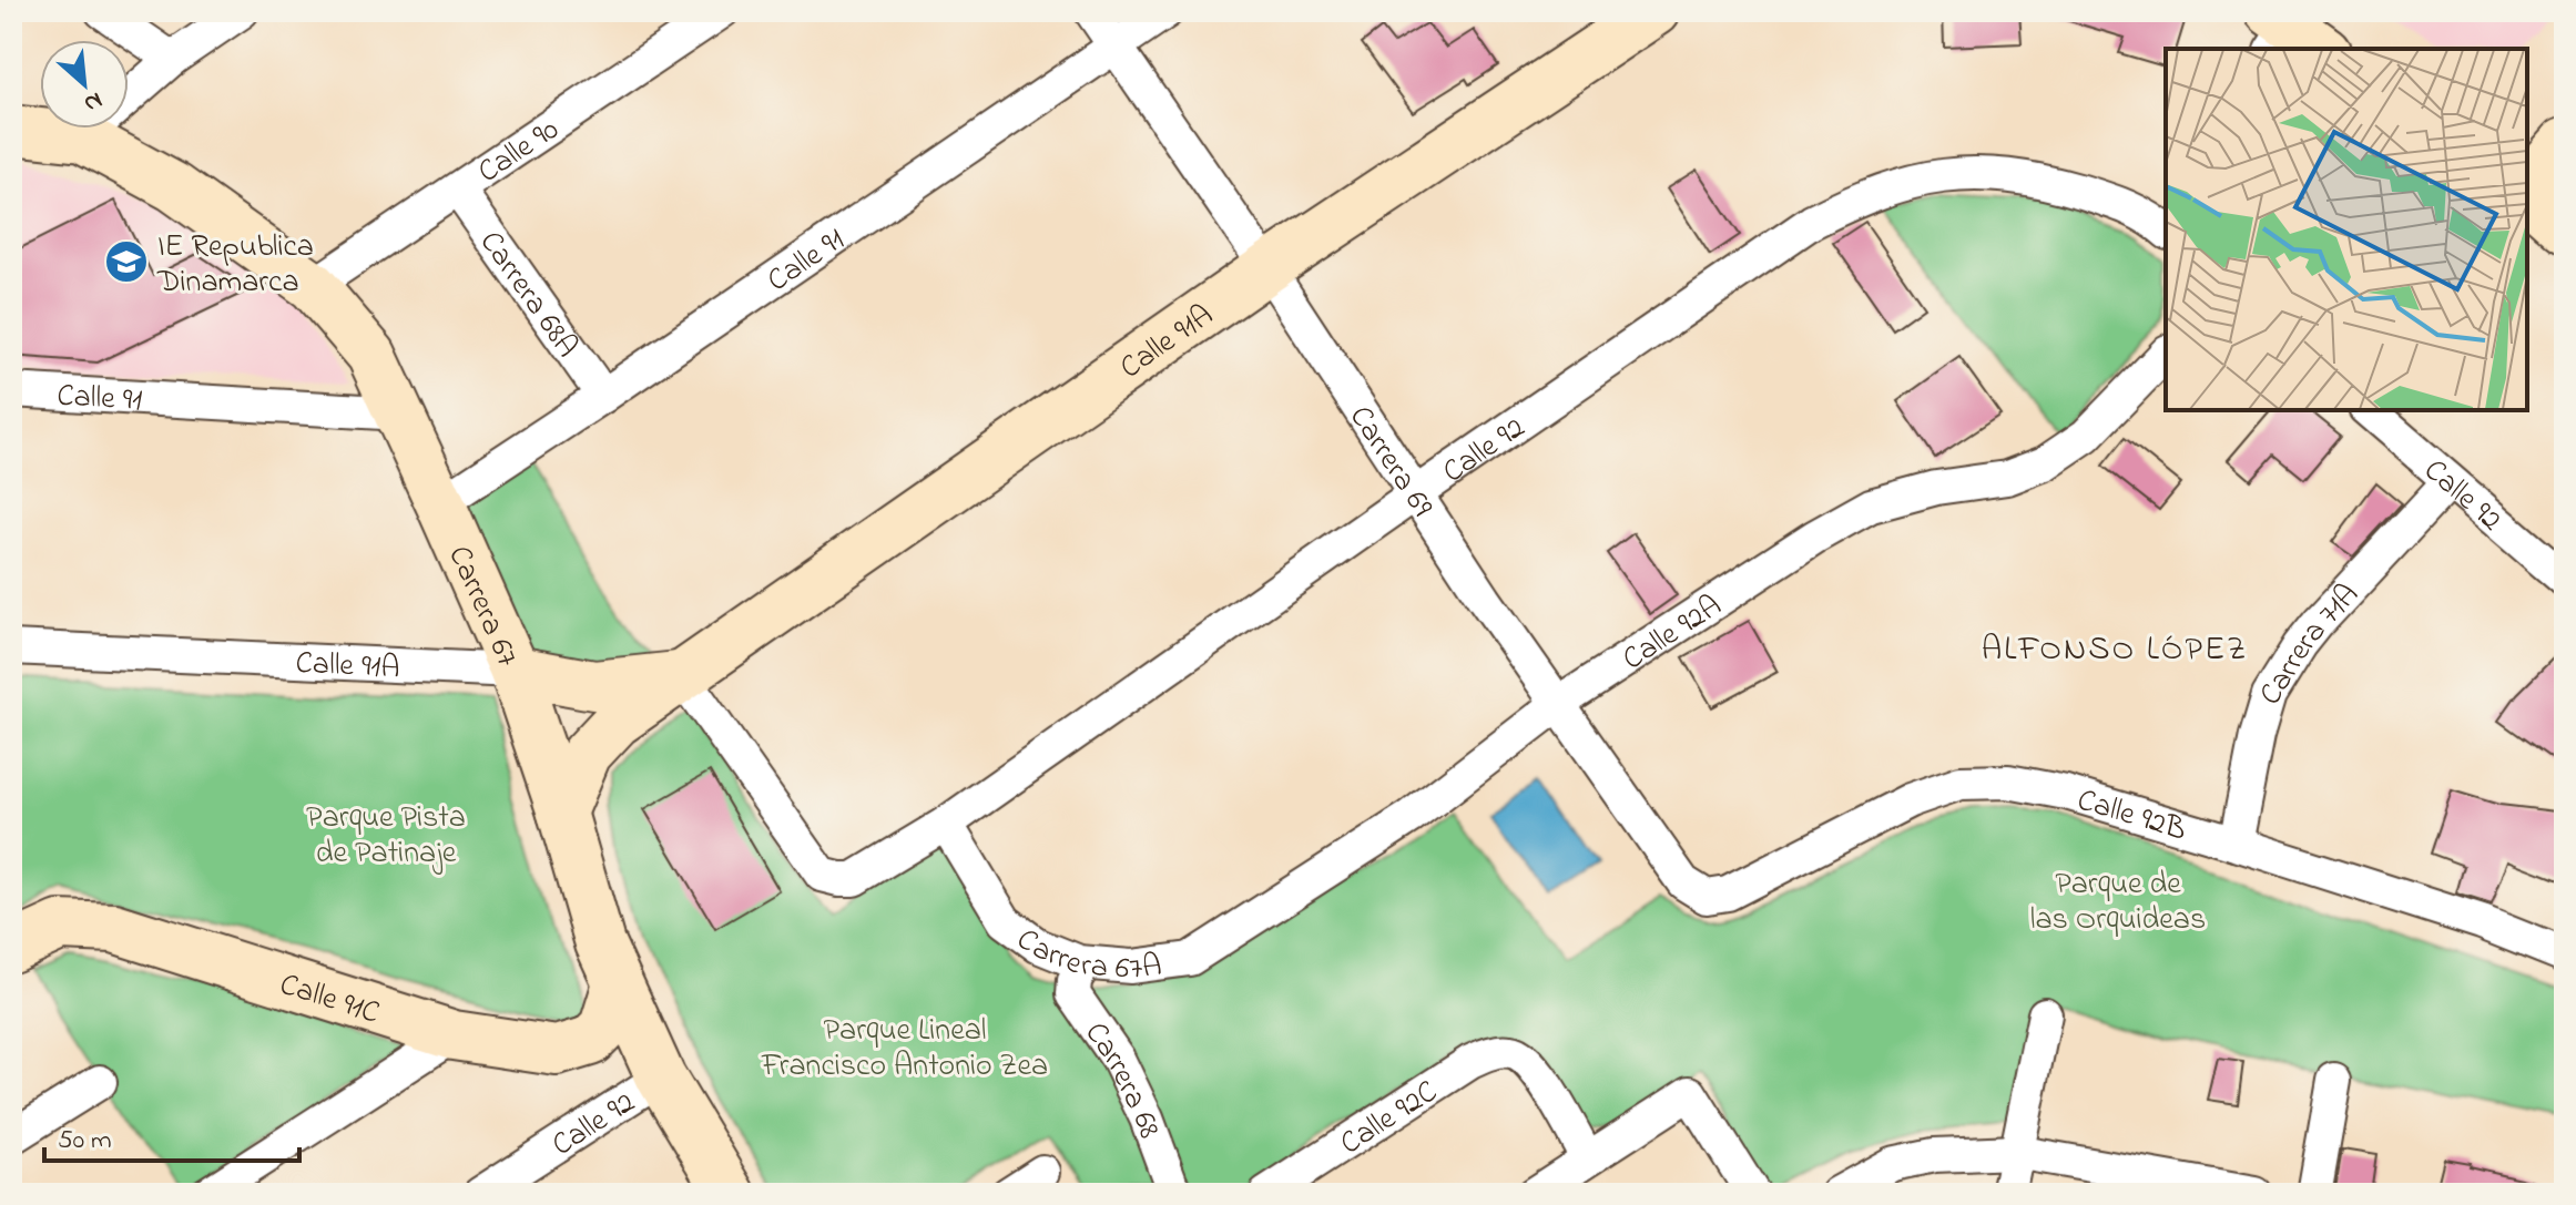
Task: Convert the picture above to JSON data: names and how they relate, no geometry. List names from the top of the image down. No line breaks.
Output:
{"streets":{"street":["Calle 90","Calle 91","Carrera 68A","Calle 91A","Calle 92","Carrera 69","Carrera 67","Calle 92A","Carrera 71A","Calle 92B","Carrera 67A","Calle 91C","Carrera 68","Calle 92C"]},"crossings":[["Calle 90","Carrera 68A"],["Calle 90","Carrera 67"],["Calle 91","Carrera 68A"],["Calle 91","Carrera 69"],["Calle 91","Carrera 67"],["Calle 91A","Calle 92"],["Calle 91A","Carrera 69"],["Calle 91A","Carrera 67"],["Calle 92","Carrera 69"],["Calle 92","Carrera 67"],["Calle 92","Carrera 71A"],["Calle 92","Carrera 67A"],["Carrera 69","Calle 92A"],["Carrera 69","Calle 92B"],["Carrera 67","Calle 91C"],["Calle 92A","Carrera 67A"],["Carrera 71A","Calle 92B"]],"districts":["ALFONSO LÓPEZ"],"parks":["Parque Pista de Patinaje","Parque de las Orquideas","Parque Lineal Francisco Antonio Zea"],"places":{"school or university":["IE Republica Dinamarca"]},"scale_bar":"50 m","north":"bottom right"}
